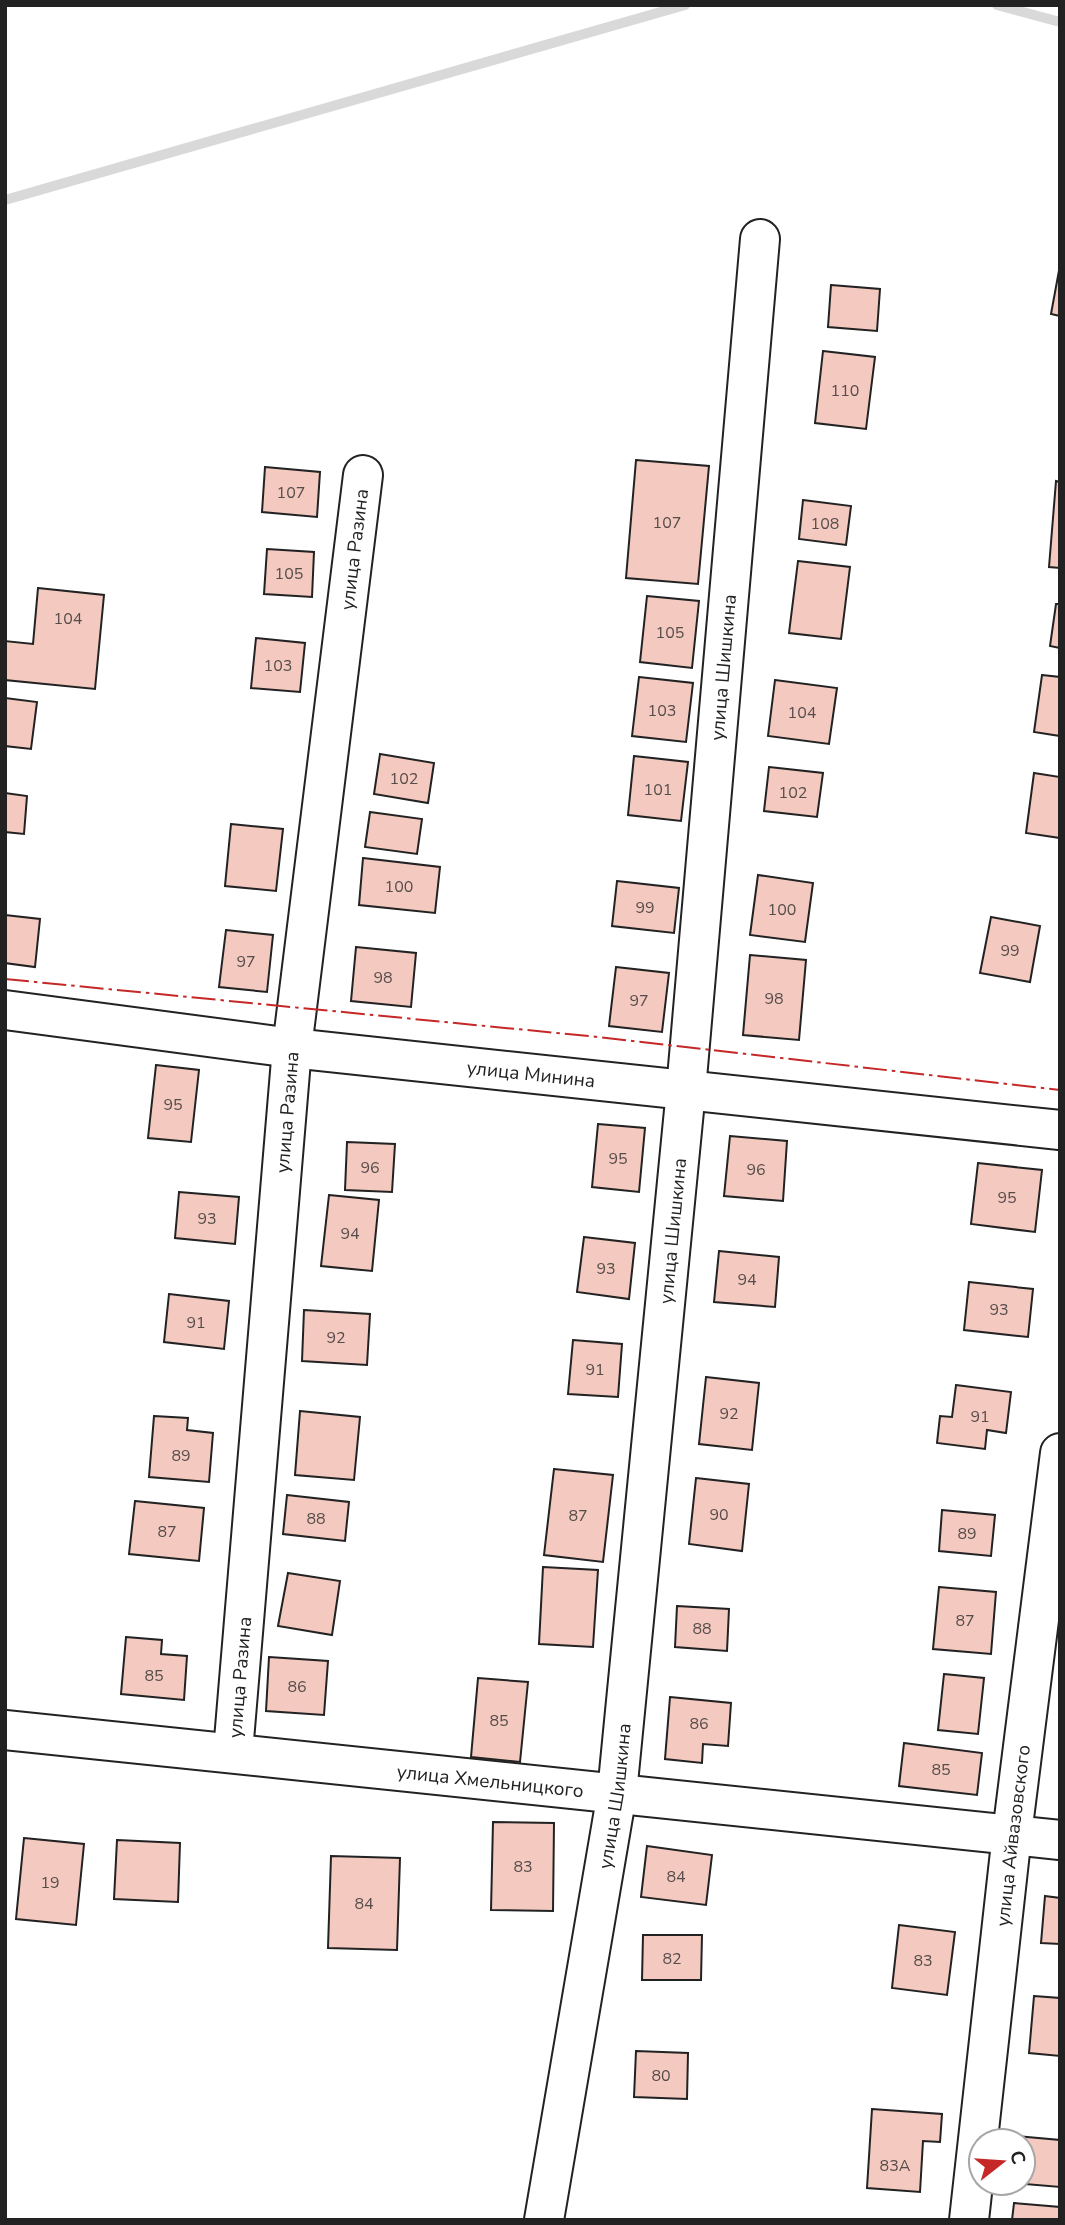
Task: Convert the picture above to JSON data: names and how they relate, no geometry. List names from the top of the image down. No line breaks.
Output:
{"streets":{"street":["улица Разина","улица Шишкина","улица Минина","улица Хмельницкого","улица Айвазовского"]},"crossings":[["улица Разина","улица Минина"],["улица Разина","улица Хмельницкого"],["улица Шишкина","улица Минина"],["улица Шишкина","улица Хмельницкого"],["улица Хмельницкого","улица Айвазовского"]],"house_numbers":["110","107","107","108","105","104","105","103","103","104","102","101","102","100","99","100","99","97","98","98","97","95","95","96","96","95","93","94","93","94","93","91","92","91","92","91","89","90","87","88","87","89","87","88","85","86","85","86","85","83","84","19","84","82","83","80","83А"],"north":"right"}
